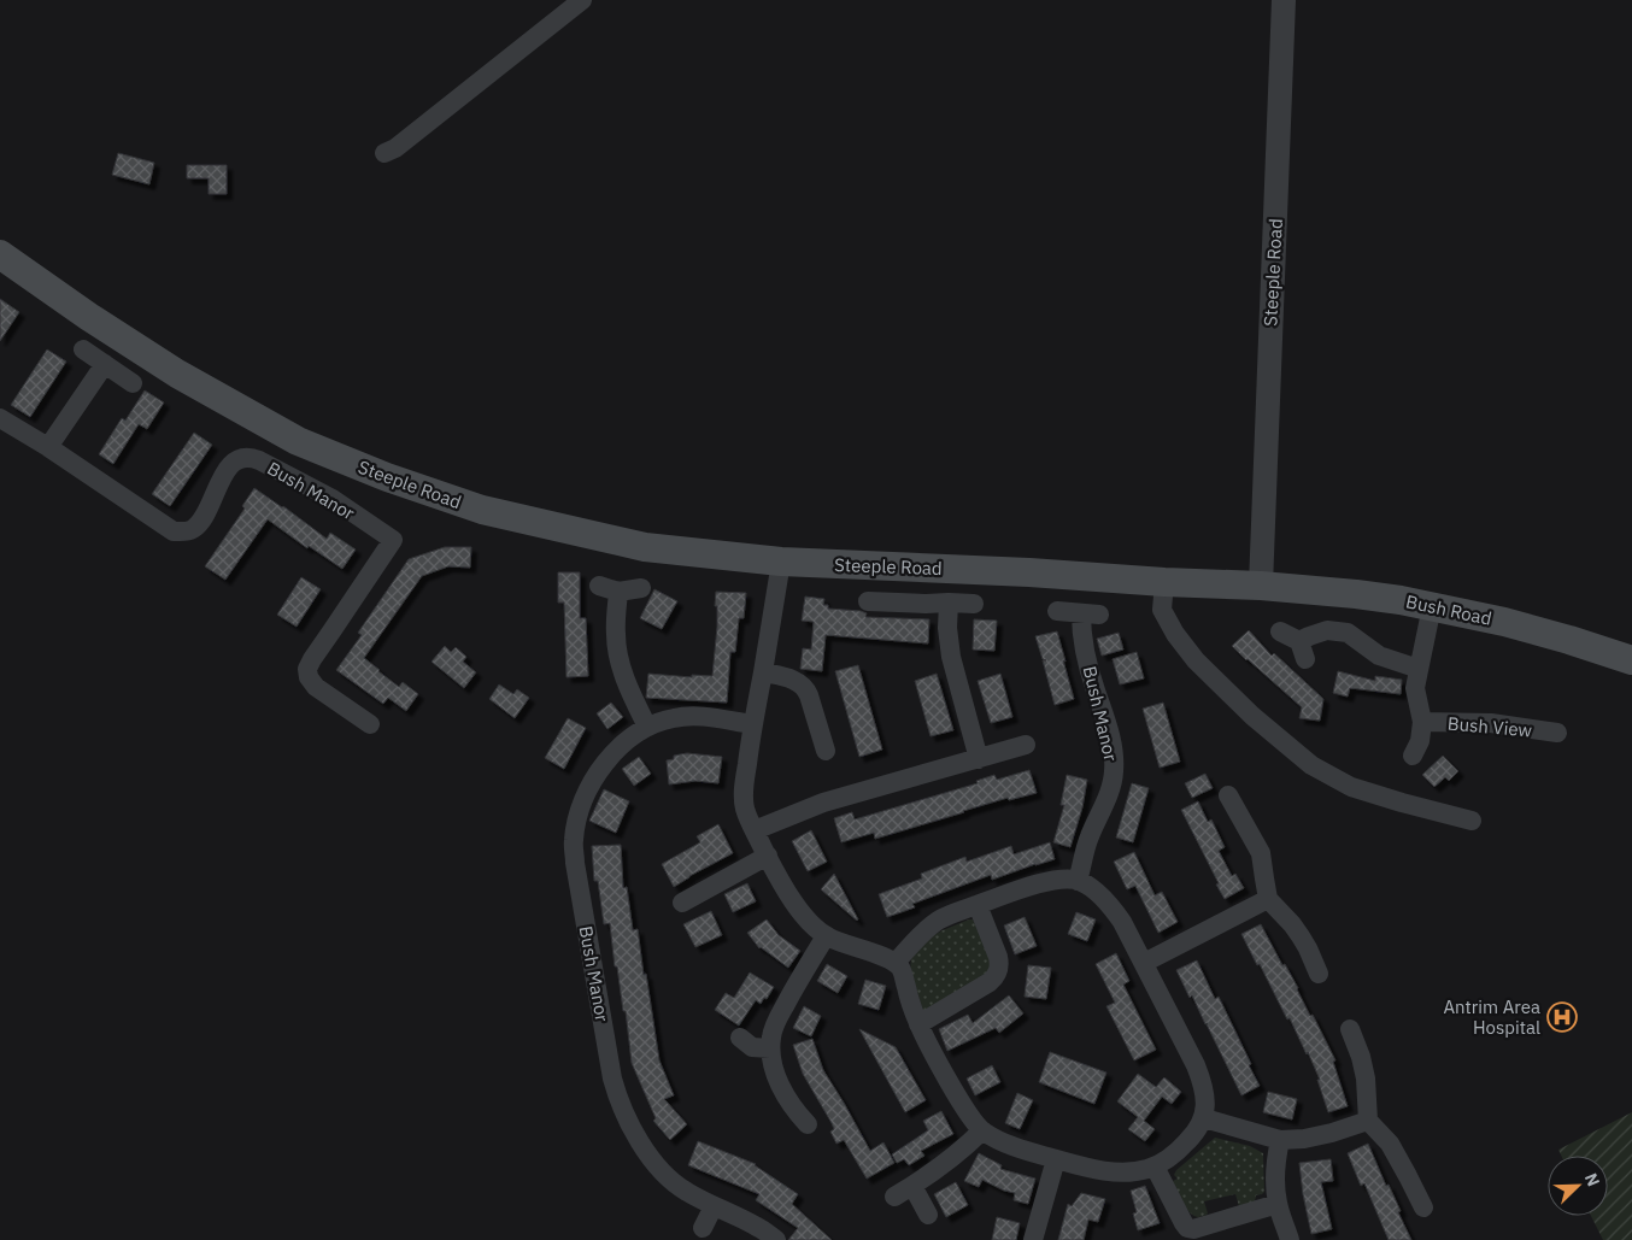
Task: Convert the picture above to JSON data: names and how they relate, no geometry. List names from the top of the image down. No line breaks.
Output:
{"streets":{"main road":["Steeple Road","Bush Road"],"street":["Bush Manor","Bush View"]},"crossings":[["Steeple Road","Bush Road"],["Bush Road","Bush View"]],"places":{"hospital":["Antrim Area Hospital"]},"north":"top right"}
